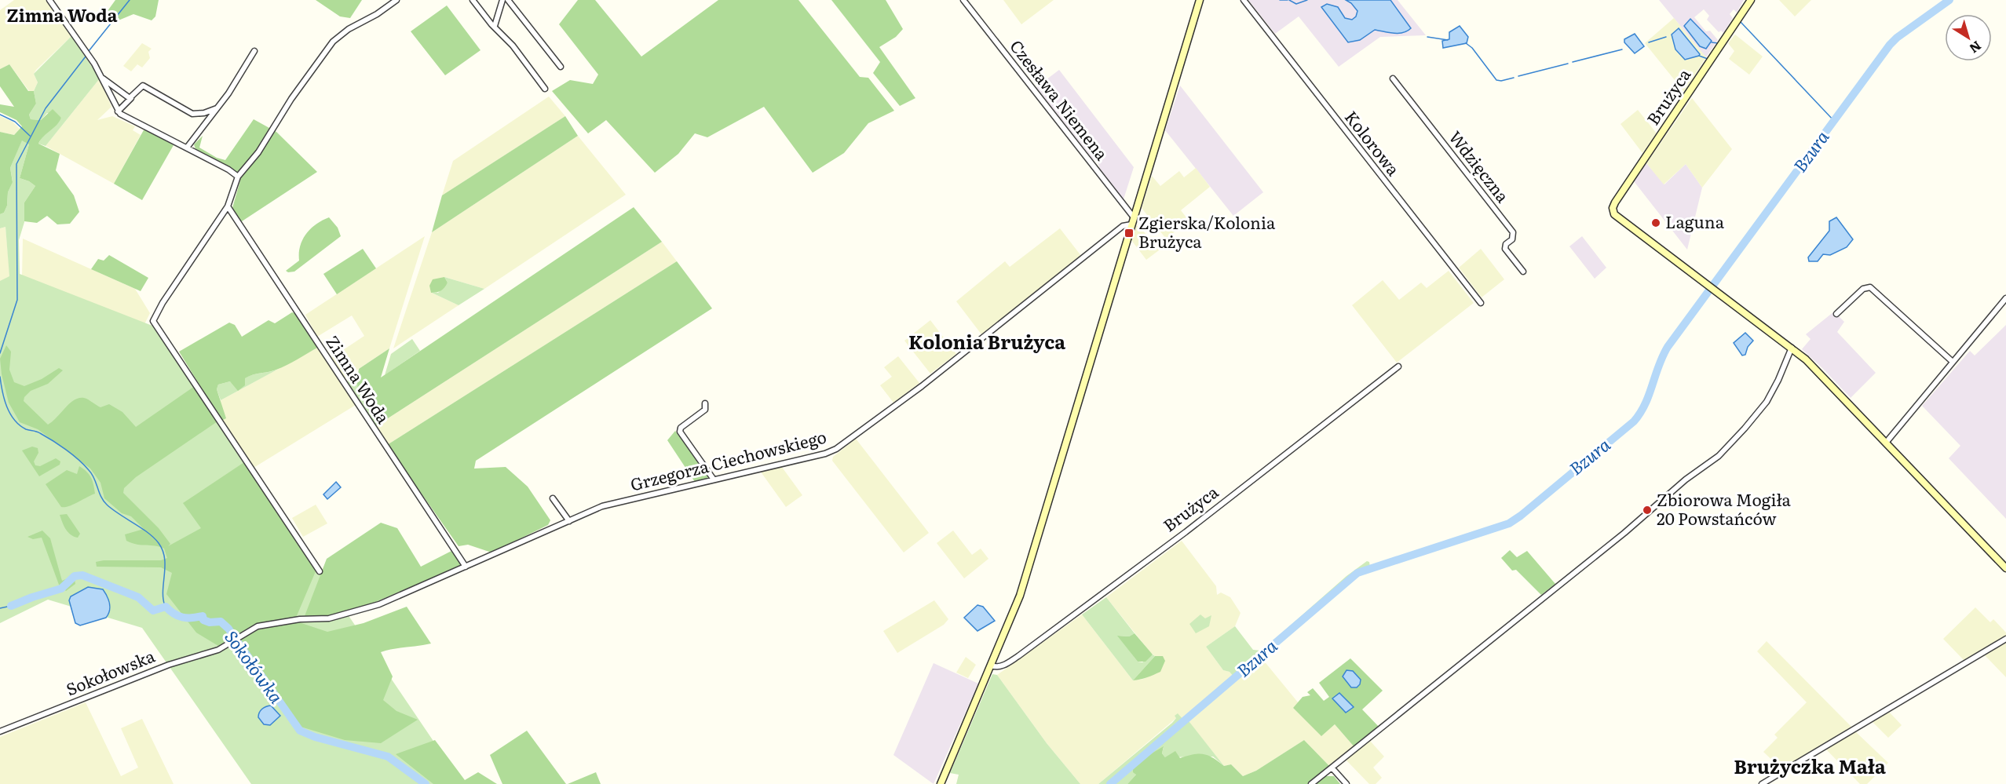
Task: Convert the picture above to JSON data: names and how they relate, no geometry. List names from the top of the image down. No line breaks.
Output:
{"streets":{"main road":["Brużyca"],"street":["Czesława Niemena","Kolorowa","Wdzięczna","Zimna Woda","Grzegorza Ciechowskiego","Sokołowska"]},"crossings":[["Czesława Niemena","Grzegorza Ciechowskiego"],["Zimna Woda","Grzegorza Ciechowskiego"],["Zimna Woda","Sokołowska"],["Grzegorza Ciechowskiego","Sokołowska"]],"districts":["Zimna Woda","Kolonia Brużyca","Brużyczka Mała"],"water":["Bzura","Sokołówka"],"places":{"other":["Laguna","Zbiorowa Mogiła 20 Powstańców"],"transit":["Zgierska/Kolonia Brużyca"]},"north":"bottom right"}
